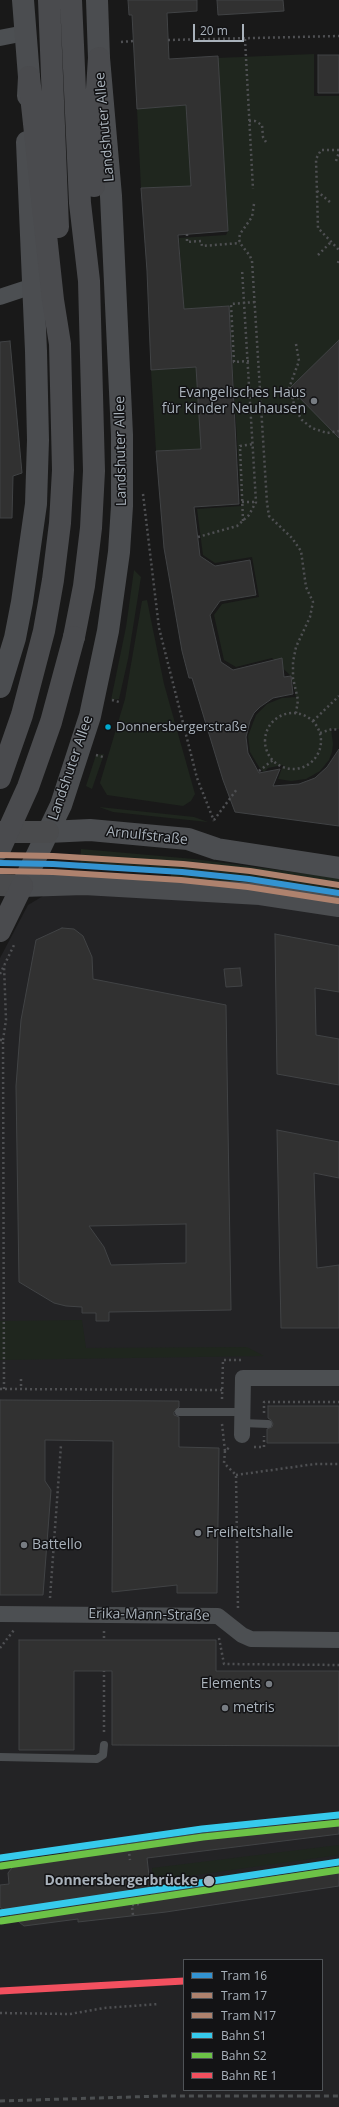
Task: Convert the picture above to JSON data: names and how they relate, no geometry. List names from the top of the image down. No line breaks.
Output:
{"streets":{"highway":["Landshuter Allee"],"main road":["Arnulfstraße"],"street":["Erika-Mann-Straße"]},"crossings":[["Landshuter Allee","Arnulfstraße"]],"places":["Evangelisches Haus für Kinder Neuhausen","Donnersbergerstraße","Freiheitshalle","Battello","Elements","metris","Donnersbergerbrücke"],"lines":["tram line N17","tram line 16","tram line 17","rail line S1","rail line S2"],"legend":["Tram 16","Tram 17","Tram N17","Bahn S1","Bahn S2","Bahn RE 1"],"scale_bar":"20 m"}
